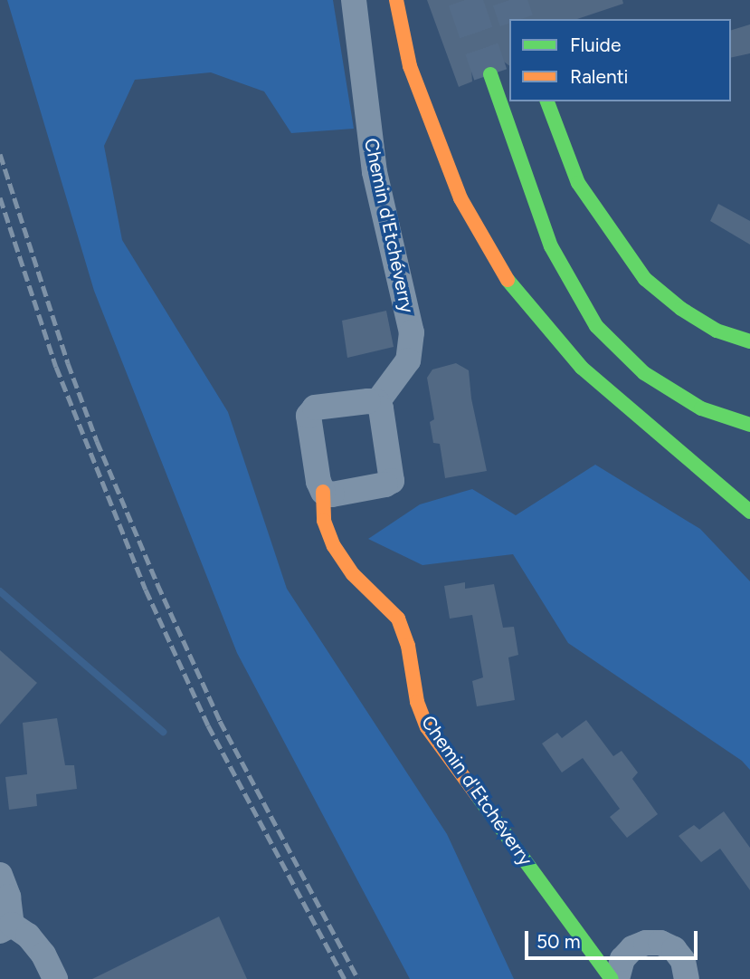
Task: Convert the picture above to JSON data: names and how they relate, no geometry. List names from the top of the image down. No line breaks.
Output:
{"streets":{"main road":["Chemin d'Etchéverry"]},"legend":["Fluide","Ralenti"],"scale_bar":"50 m"}
